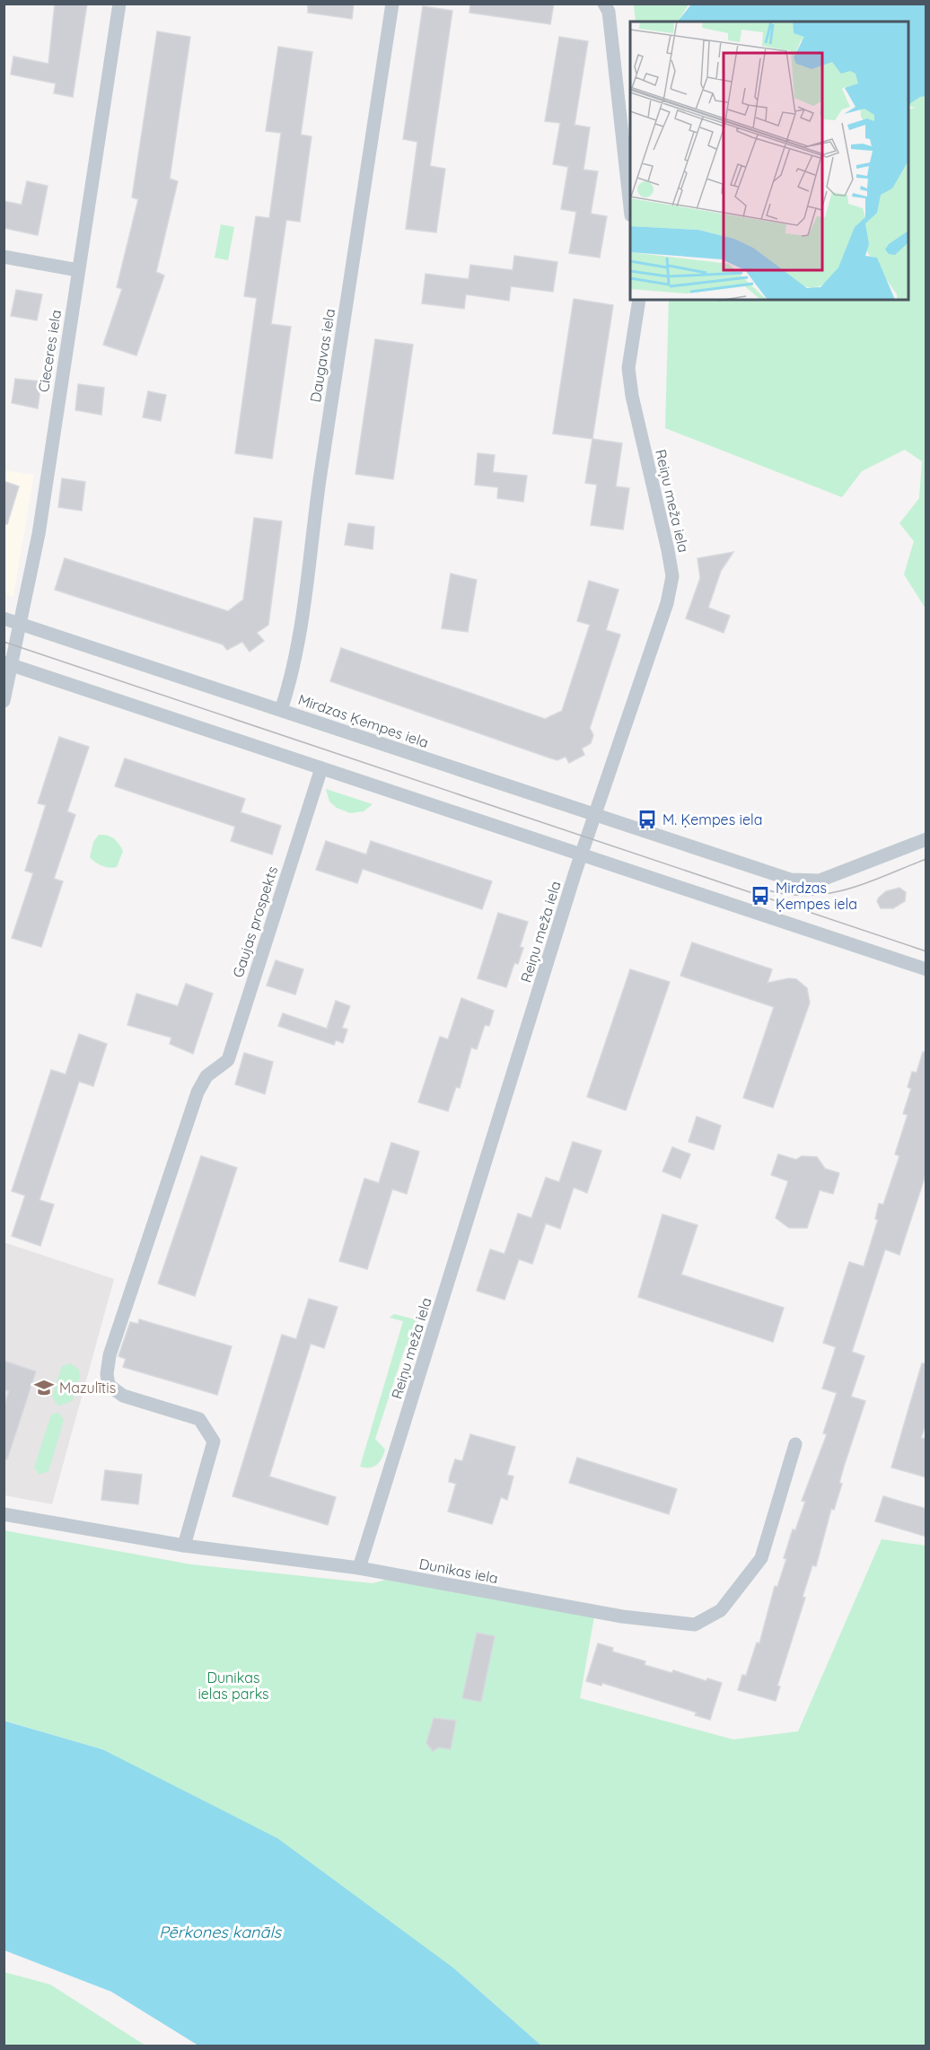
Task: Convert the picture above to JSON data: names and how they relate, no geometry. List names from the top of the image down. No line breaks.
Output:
{"streets":{"street":["Cieceres iela","Daugavas iela","Reiņu meža iela","Mirdzas Ķempes iela","Gaujas prospekts","Dunikas iela"]},"crossings":[["Cieceres iela","Mirdzas Ķempes iela"],["Daugavas iela","Mirdzas Ķempes iela"],["Reiņu meža iela","Mirdzas Ķempes iela"],["Reiņu meža iela","Dunikas iela"],["Gaujas prospekts","Dunikas iela"]],"water":["Pērkones kanāls"],"parks":["Dunikas ielas parks"],"places":{"bus stop":["M. Ķempes iela","Mirdzas Ķempes iela"],"school or university":["Mazulītis"]}}
